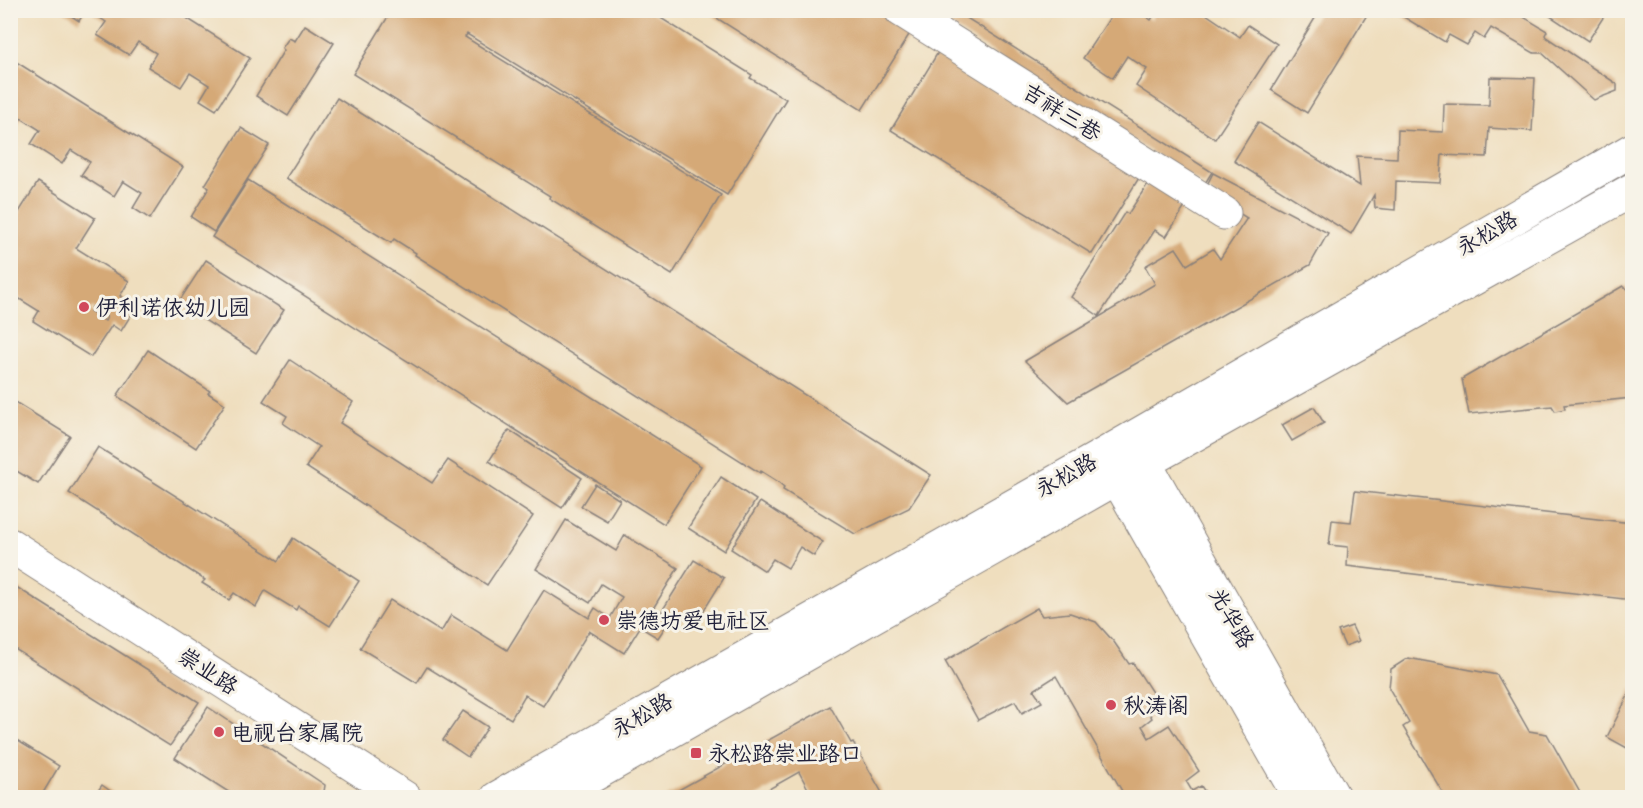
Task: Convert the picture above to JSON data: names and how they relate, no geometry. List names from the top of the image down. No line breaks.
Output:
{"streets":{"street":["吉祥三巷","永松路","光华路","崇业路"]},"crossings":[["永松路","光华路"]],"places":{"other":["伊利诺依幼儿园","崇德坊爱电社区","秋涛阁","电视台家属院"],"transit":["永松路崇业路口"]}}
